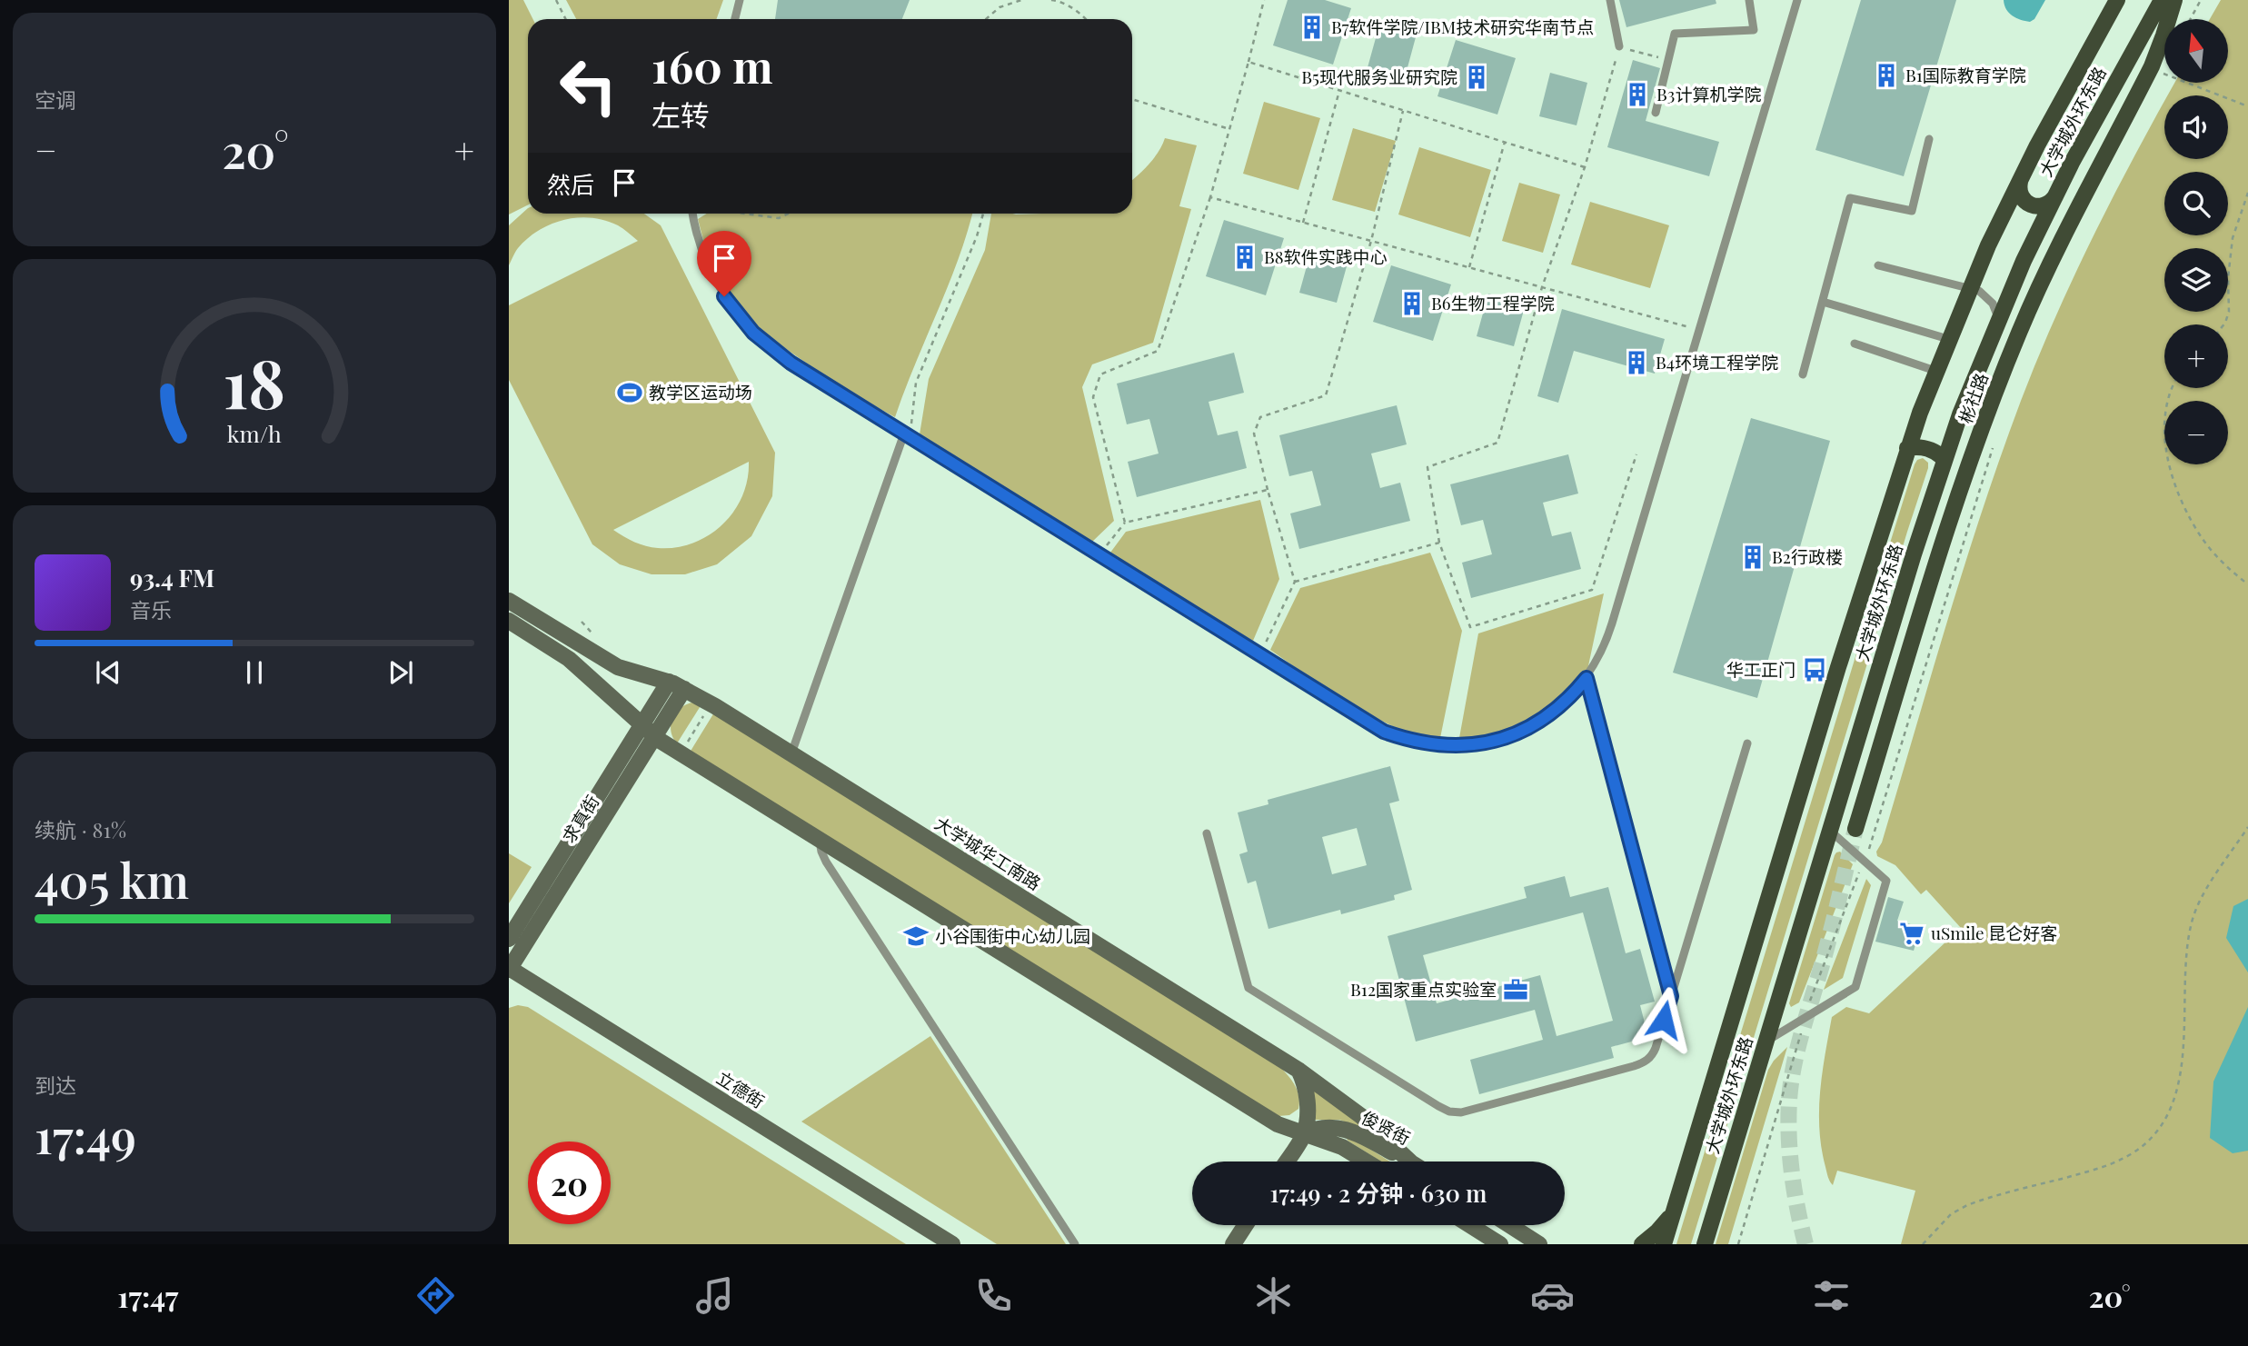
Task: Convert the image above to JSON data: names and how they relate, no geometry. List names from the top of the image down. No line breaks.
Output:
{"streets":{"main road":["大学城外环东路","彬社路","求真街","大学城华工南路","立德街","俊贤街"]},"crossings":[["求真街","大学城华工南路"],["求真街","立德街"]],"places":{"building":["B7软件学院/IBM技术研究华南节点","B1国际教育学院","B5现代服务业研究院","B3计算机学院","B8软件实践中心","B6生物工程学院","B4环境工程学院","B2行政楼"],"sports":["教学区运动场"],"bus stop":["华工正门"],"supermarket":["uSmile 昆仑好客"],"school or university":["小谷围街中心幼儿园"],"office":["B12国家重点实验室"]},"north":"top","page":{"tile":["空调",["续航 · 81%","405 km"],["到达","17:49"]],"map_buttons":["+","−"],"turn":["160 m","左转"],"heat":["−","20°","+"],"then":"然后","song":["93.4 FM","音乐"],"limit":"20","trip":"17:49 · 2 分钟 · 630 m","tabs":["17:47","20°"],"gauge":["18","km/h"]}}
